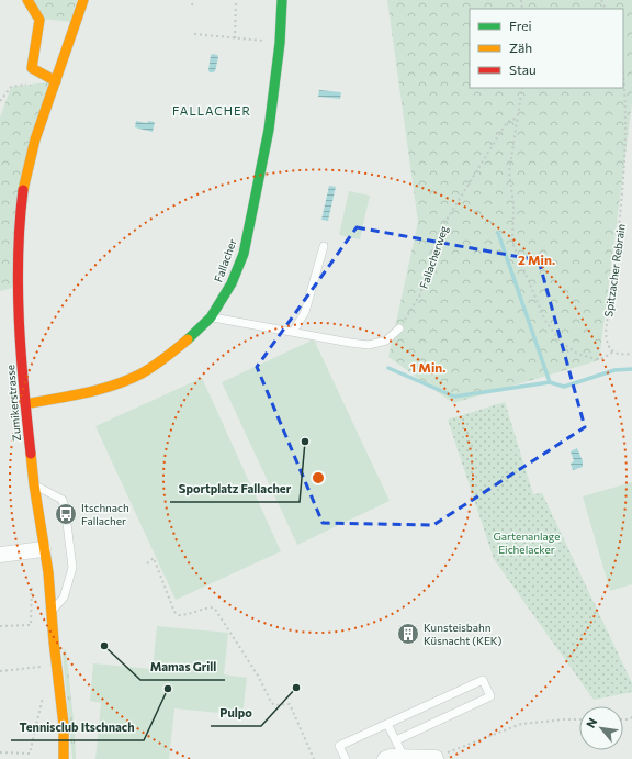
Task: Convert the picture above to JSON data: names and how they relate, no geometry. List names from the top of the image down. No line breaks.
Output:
{"streets":{"main road":["Fallacher","Zumikerstrasse"],"path":["Fallacherweg","Spitzacher Rebrain"]},"crossings":[["Fallacher","Zumikerstrasse"]],"districts":["FALLACHER"],"parks":["Gartenanlage Eichelacker"],"places":{"other":["Sportplatz Fallacher","Mamas Grill","Pulpo","Tennisclub Itschnach"],"bus stop":["Itschnach Fallacher"],"building":["Kunsteisbahn Küsnacht (KEK)"]},"legend":["Frei","Zäh","Stau"],"north":"top left","rings":["2 Min.","1 Min."]}
